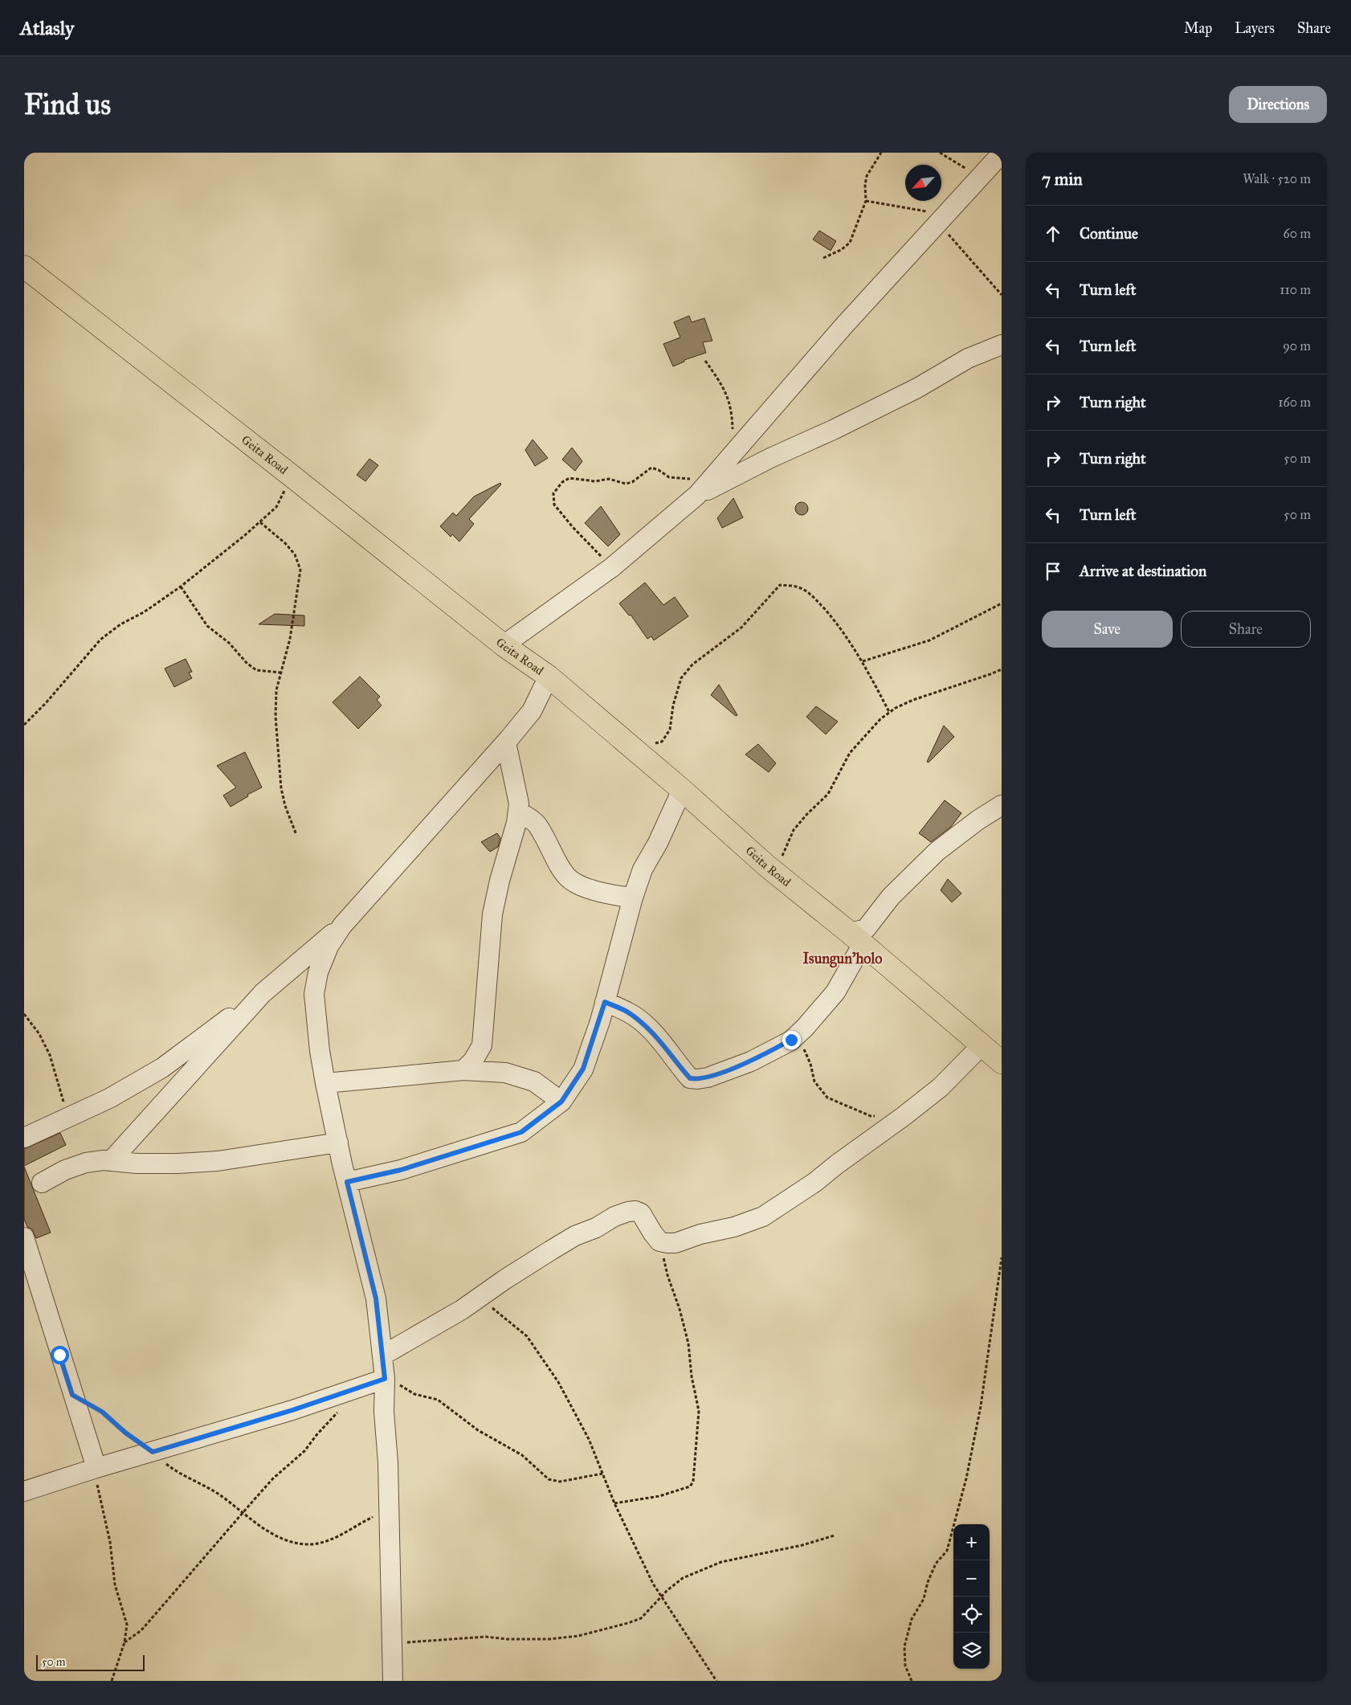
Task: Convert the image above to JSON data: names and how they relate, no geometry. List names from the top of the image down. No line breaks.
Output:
{"streets":{"highway":["Geita Road"]},"districts":["Isungun'holo"],"scale_bar":"50 m","north":"bottom left","page":{"header":"Atlasly","nav":["Map","Layers","Share"],"buttons":["Directions",["Save","Share"]],"title":"Find us","heading":["7 min","Walk · 520 m"],"list":[["Continue","60 m"],["Turn left","110 m"],["Turn left","90 m"],["Turn right","160 m"],["Turn right","50 m"],["Turn left","50 m"],"Arrive at destination"],"map_buttons":["+","−"],"scale":"50 m"}}
